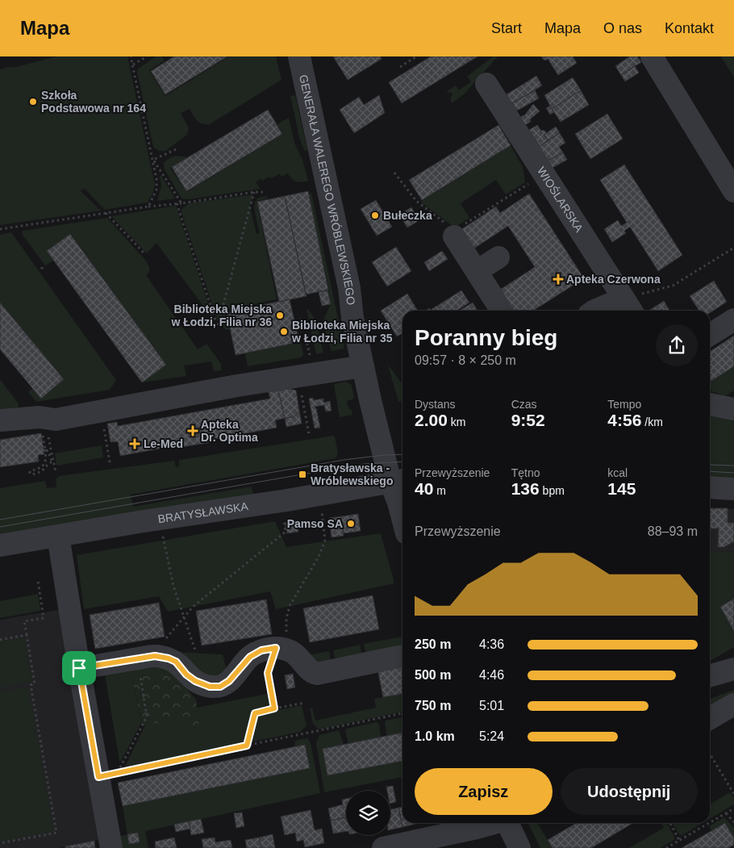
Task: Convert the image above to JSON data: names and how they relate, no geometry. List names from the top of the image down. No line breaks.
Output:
{"streets":{"street":["GENERAŁA WALEREGO WRÓBLEWSKIEGO","WIOŚLARSKA","BRATYSŁAWSKA"]},"crossings":[["GENERAŁA WALEREGO WRÓBLEWSKIEGO","BRATYSŁAWSKA"]],"places":{"other":["Szkoła Podstawowa nr 164","Bułeczka","Biblioteka Miejska w Łodzi, Filia nr 36","Biblioteka Miejska w Łodzi, Filia nr 35","Pamso SA"],"health":["Apteka Czerwona","Apteka Dr. Optima","Le-Med"],"transit":["Bratysławska - Wróblewskiego"]},"page":{"header":"Mapa","nav":["Start","Mapa","O nas","Kontakt"],"heading":["Poranny bieg","09:57 · 8 × 250 m"],"stats":[["Dystans","2.00 km"],["Czas","9:52"],["Tempo","4:56 /km"],["Przewyższenie","40 m"],["Tętno","136 bpm"],["kcal","145"]],"chart":["Przewyższenie","88–93 m"],"list":[{"name":"250 m","note":"4:36"},{"name":"500 m","note":"4:46"},{"name":"750 m","note":"5:01"},{"name":"1.0 km","note":"5:24"}],"buttons":["Zapisz","Udostępnij"]}}
